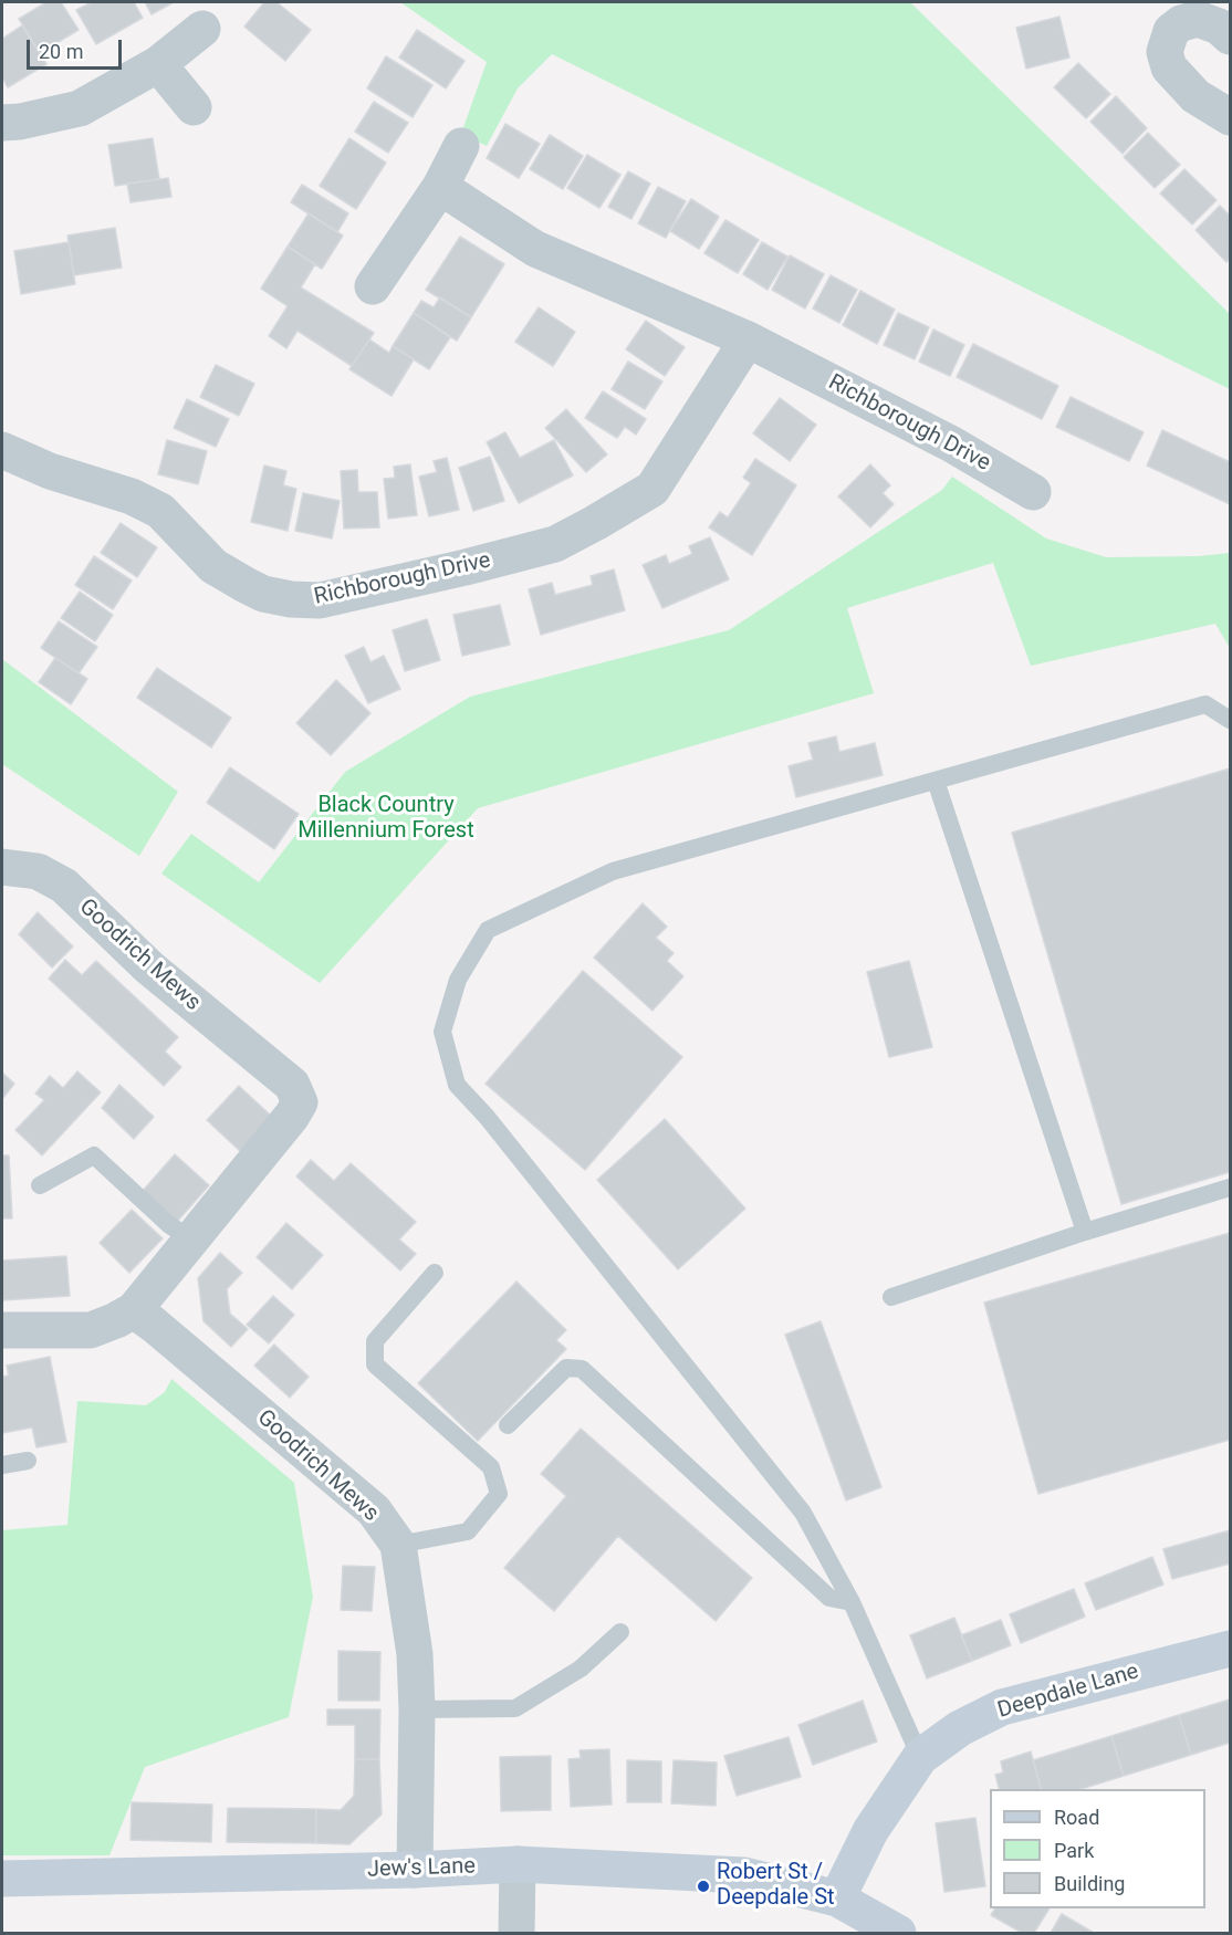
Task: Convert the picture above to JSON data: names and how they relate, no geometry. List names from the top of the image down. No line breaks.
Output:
{"streets":{"main road":["Deepdale Lane","Jew's Lane"],"street":["Richborough Drive","Goodrich Mews"]},"crossings":[["Goodrich Mews","Jew's Lane"],["Deepdale Lane","Jew's Lane"]],"parks":["Black Country Millennium Forest"],"places":["Robert St / Deepdale St"],"legend":["Road","Park","Building"],"scale_bar":"20 m"}
